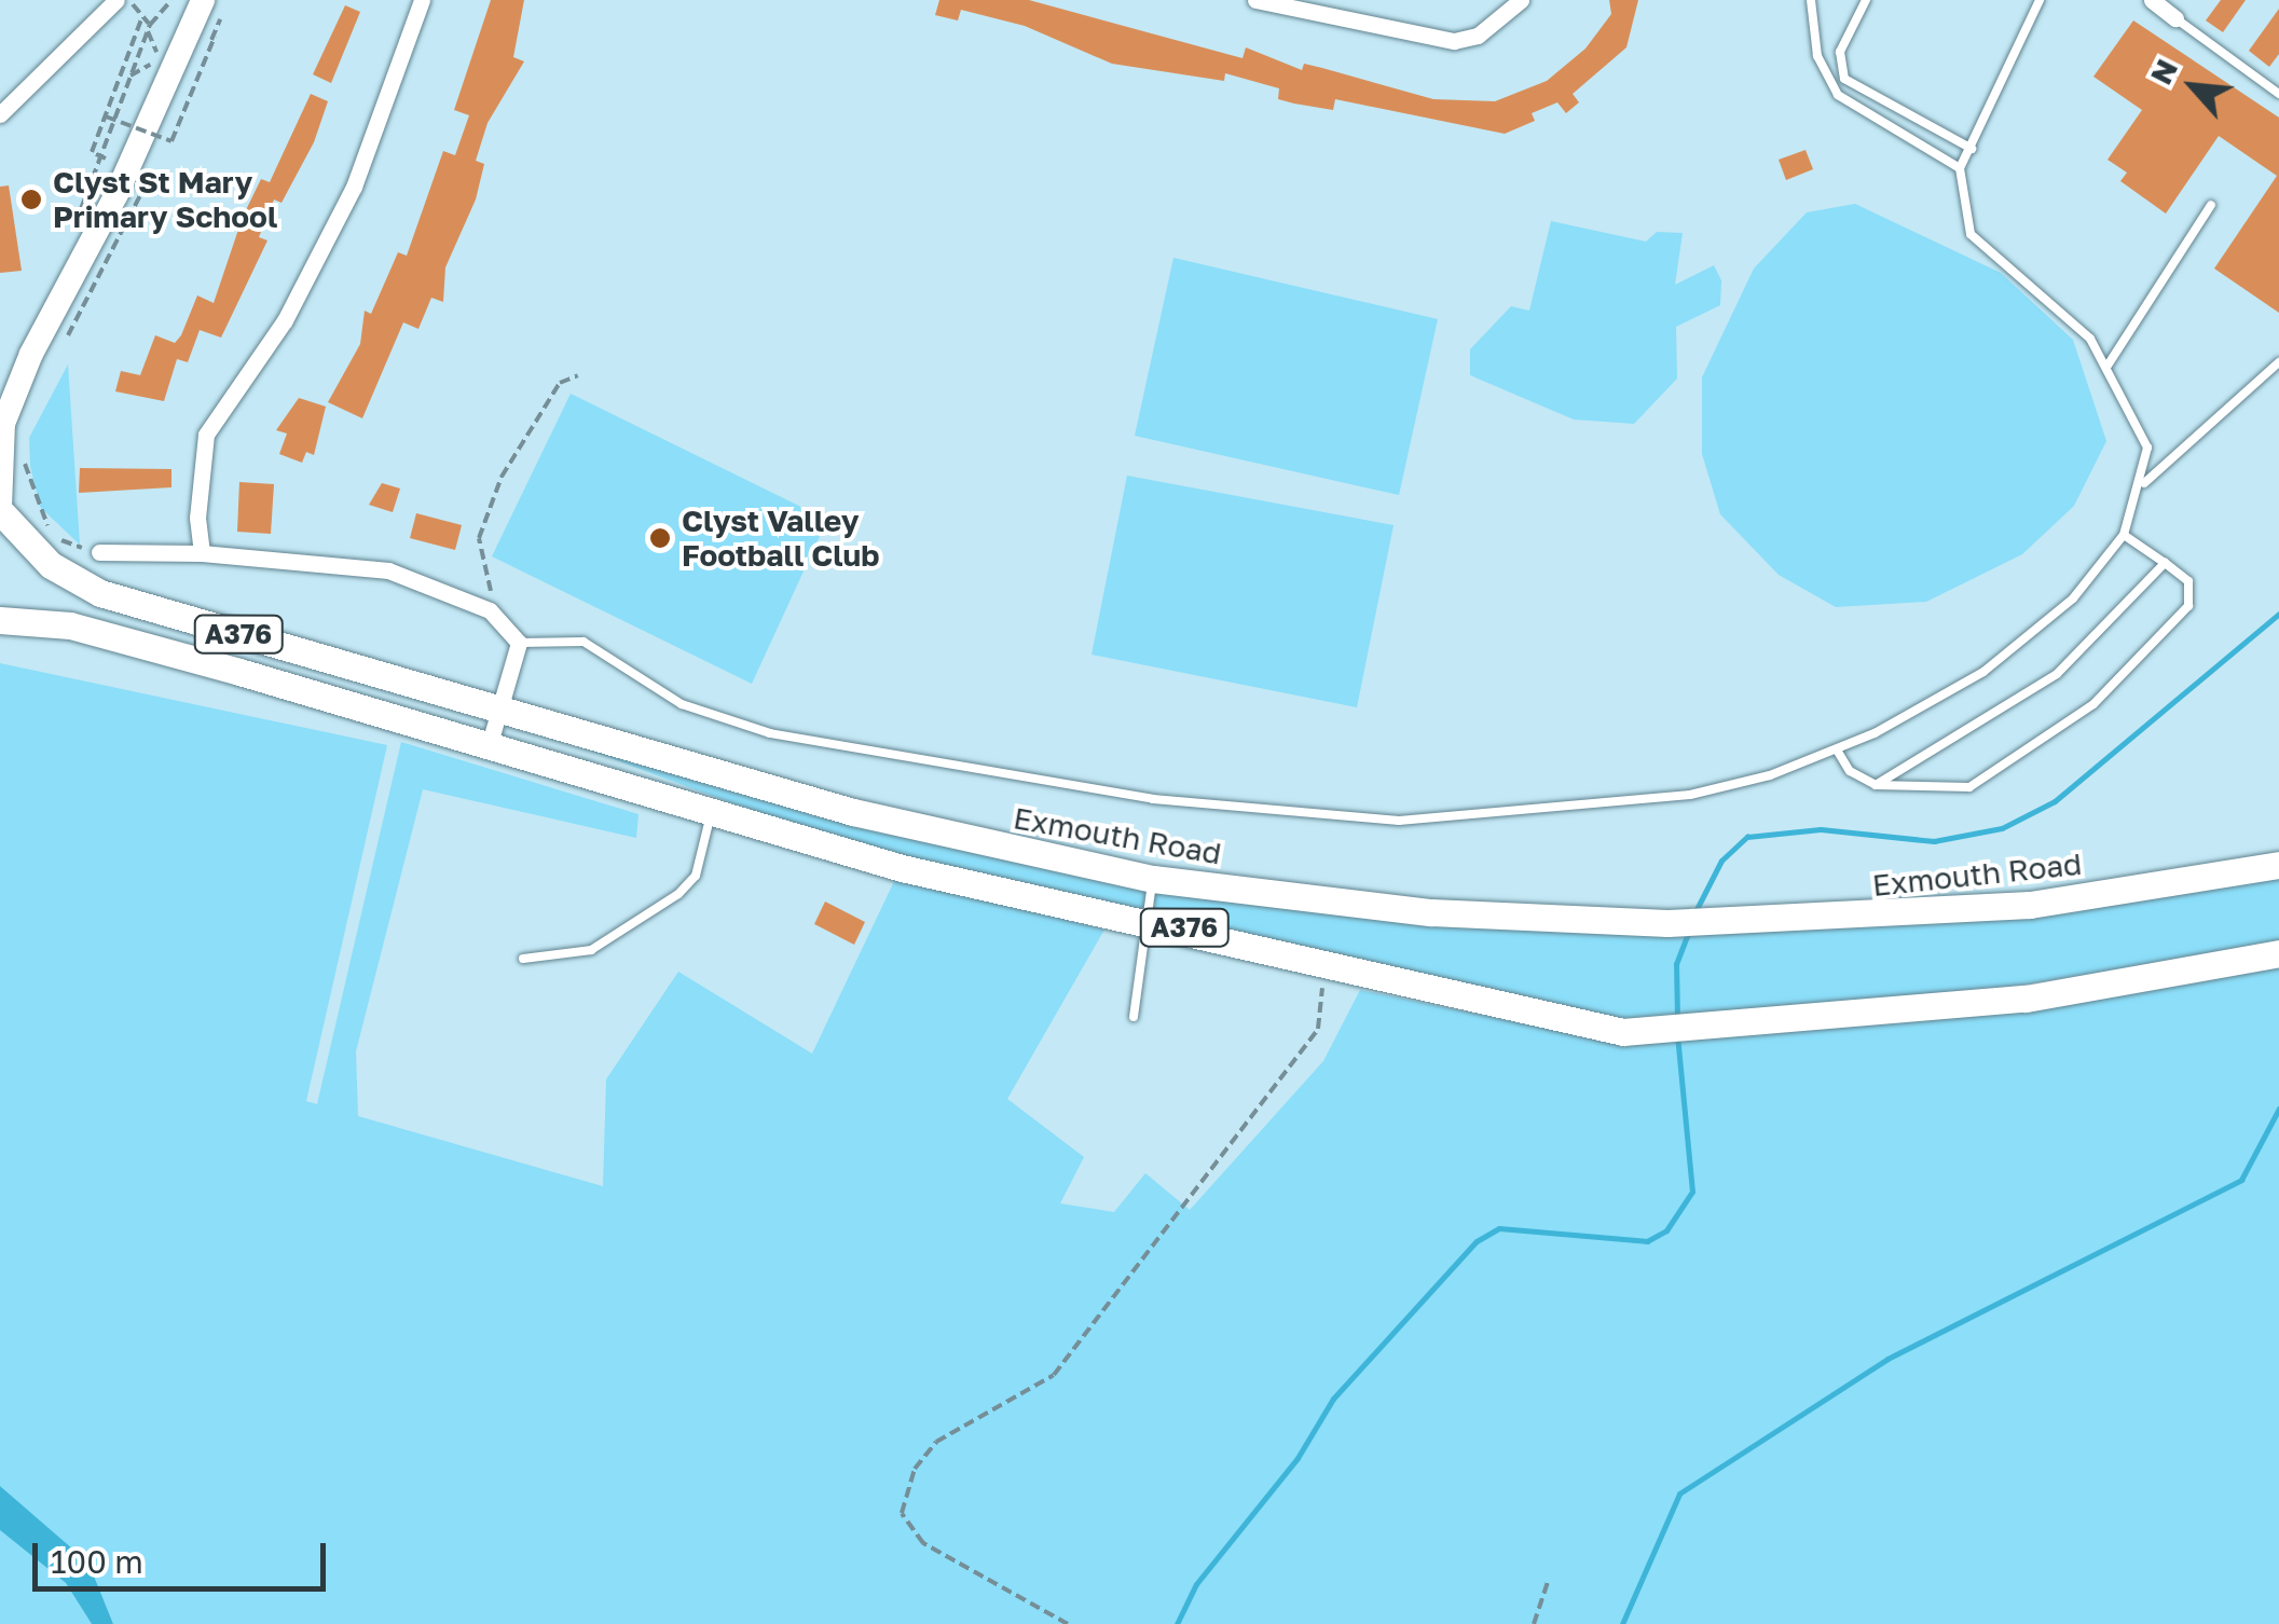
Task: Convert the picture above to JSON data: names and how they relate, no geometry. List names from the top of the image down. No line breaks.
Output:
{"streets":{"highway":["A376","Exmouth Road"]},"places":["Clyst St Mary Primary School","Clyst Valley Football Club"],"scale_bar":"100 m","north":"top left"}
